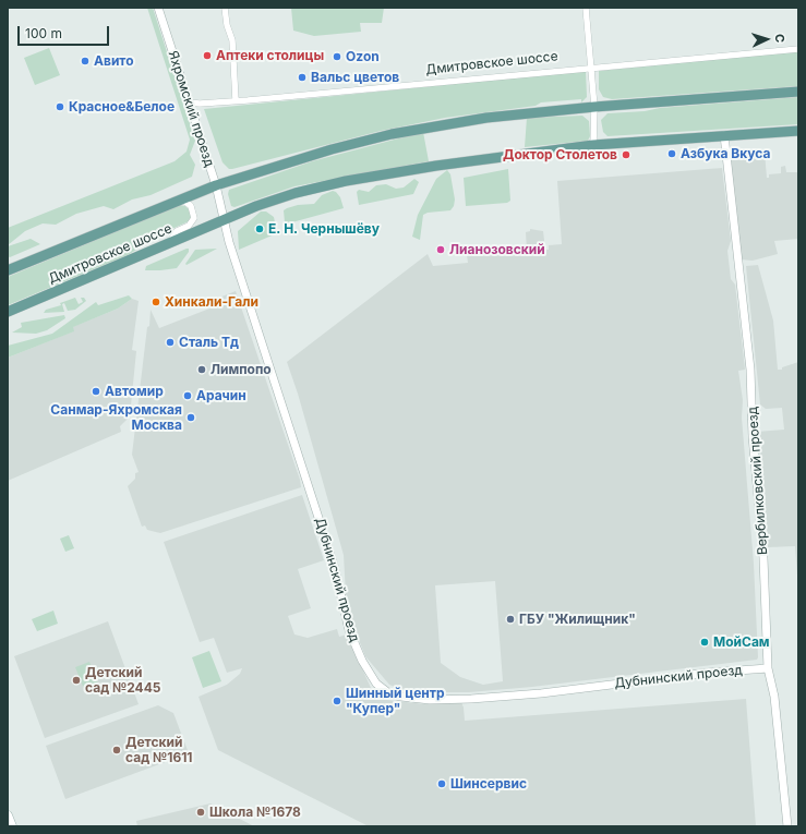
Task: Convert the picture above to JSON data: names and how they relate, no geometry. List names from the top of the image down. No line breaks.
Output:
{"streets":{"main road":["Дмитровское шоссе"],"street":["Яхромский проезд","Вербилковский проезд","Дубнинский проезд"]},"crossings":[["Дмитровское шоссе","Яхромский проезд"],["Дмитровское шоссе","Вербилковский проезд"],["Дмитровское шоссе","Дубнинский проезд"],["Вербилковский проезд","Дубнинский проезд"]],"places":["Аптеки столицы","Ozon","Авито","Вальс цветов","Красное&Белое","Азбука Вкуса","Доктор Столетов","Е. Н. Чернышёву","Лианозовский","Хинкали-Гали","Сталь Тд","Лимпопо","Автомир","Арачин","Санмар-Яхромская Москва","ГБУ \"Жилищник\"","МойСам","Детский сад №2445","Шинный центр \"Купер\"","Детский сад №1611","Шинсервис","Школа №1678"],"scale_bar":"100 m","north":"right"}
